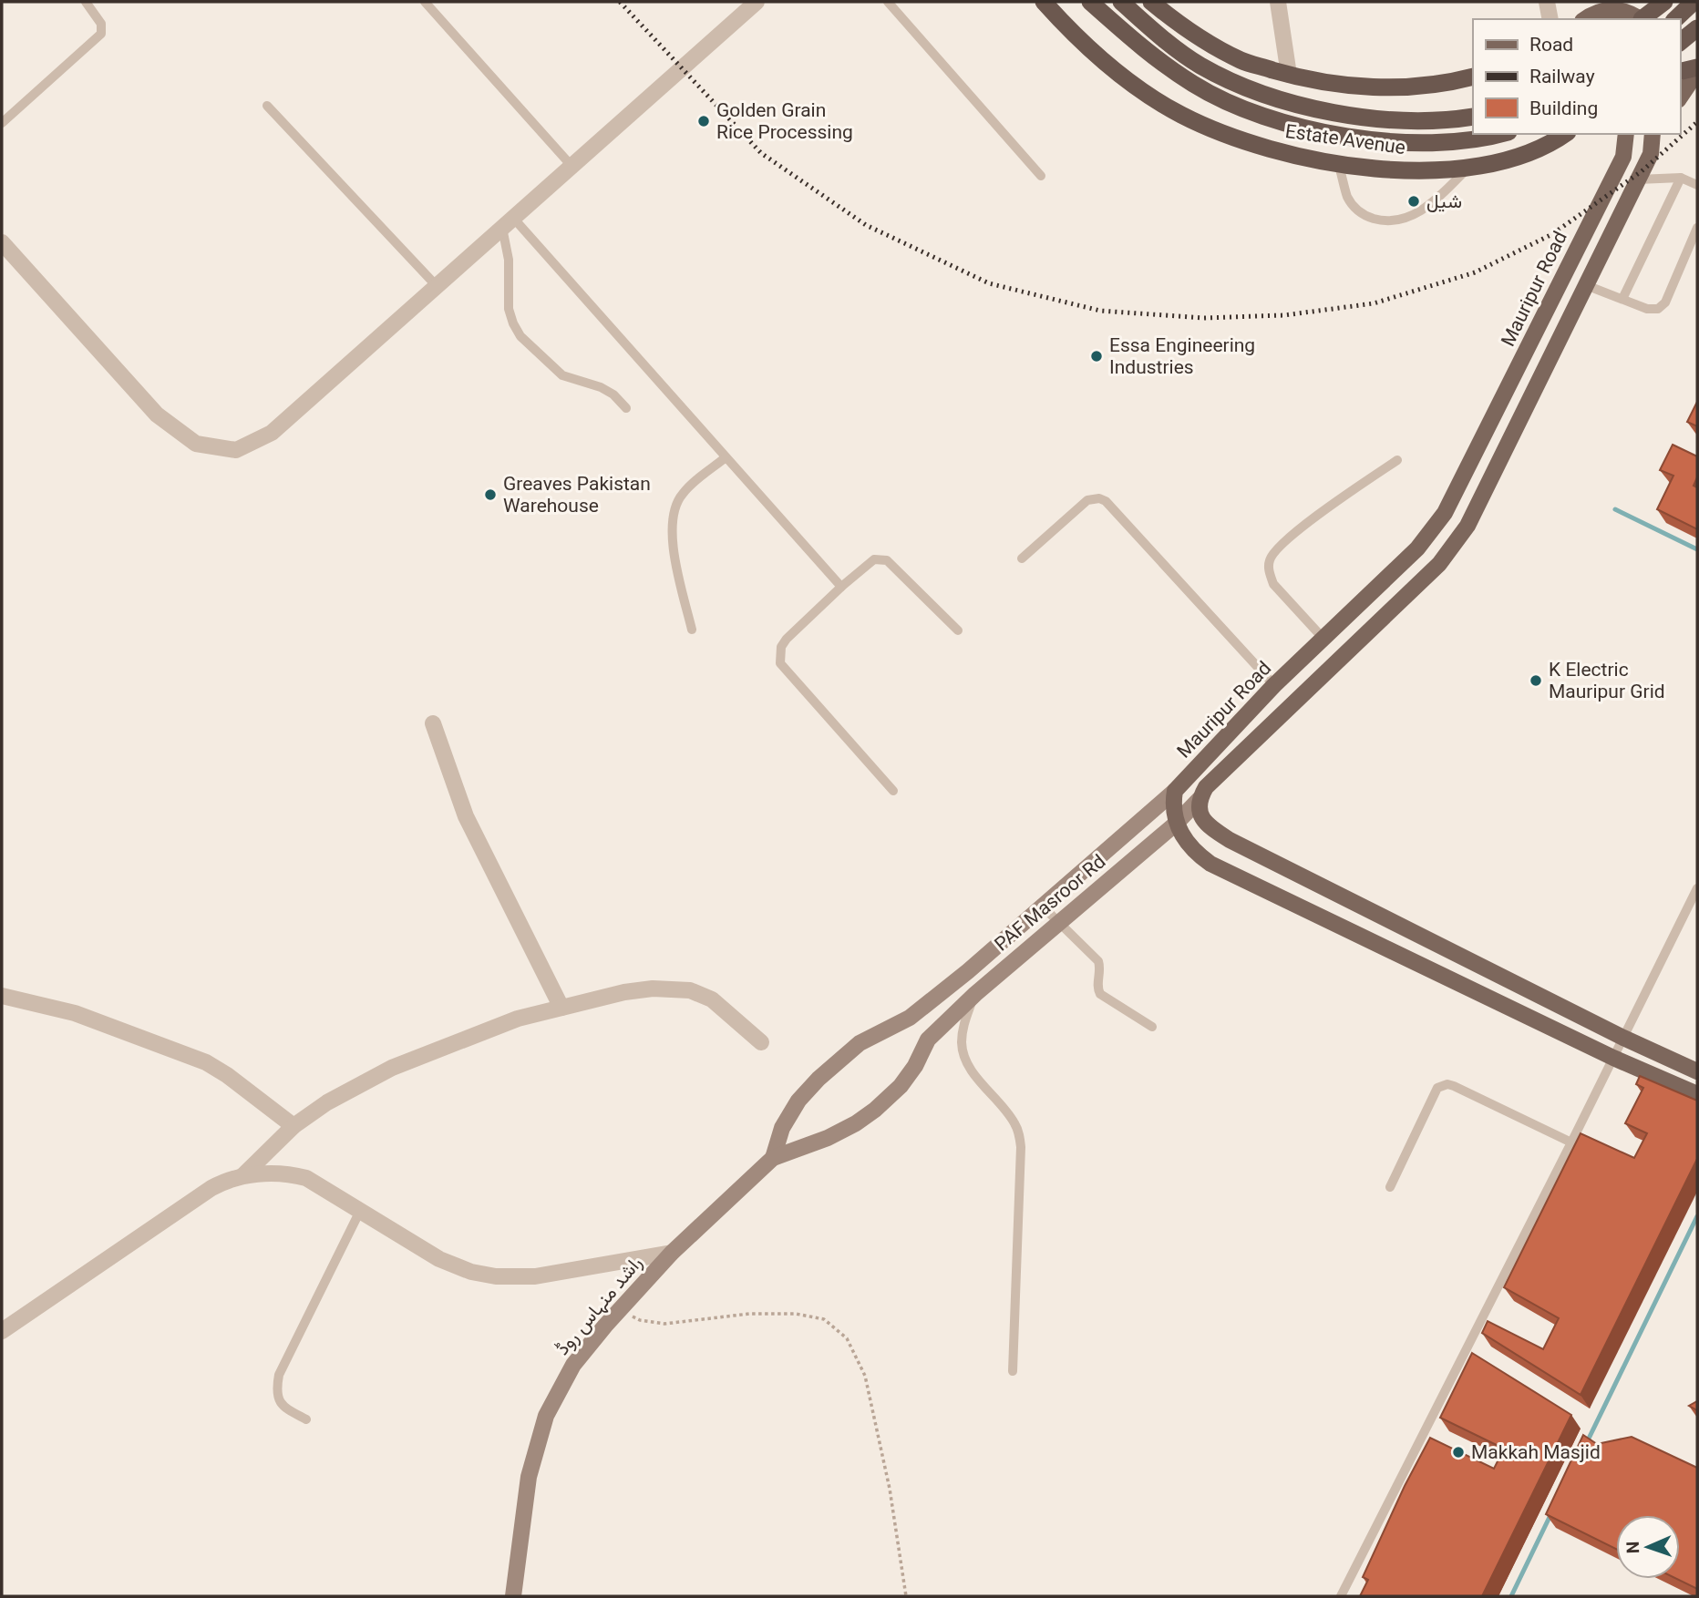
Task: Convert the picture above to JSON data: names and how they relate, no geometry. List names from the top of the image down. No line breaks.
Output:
{"streets":{"highway":["Estate Avenue"],"main road":["Mauripur Road","PAF Masroor Rd","راشد منہاس روڈ"]},"crossings":[["Mauripur Road","PAF Masroor Rd"],["PAF Masroor Rd","راشد منہاس روڈ"]],"places":["Golden Grain Rice Processing","شیل","Essa Engineering Industries","Greaves Pakistan Warehouse","K Electric Mauripur Grid","Makkah Masjid"],"legend":["Road","Railway","Building"],"north":"left"}
